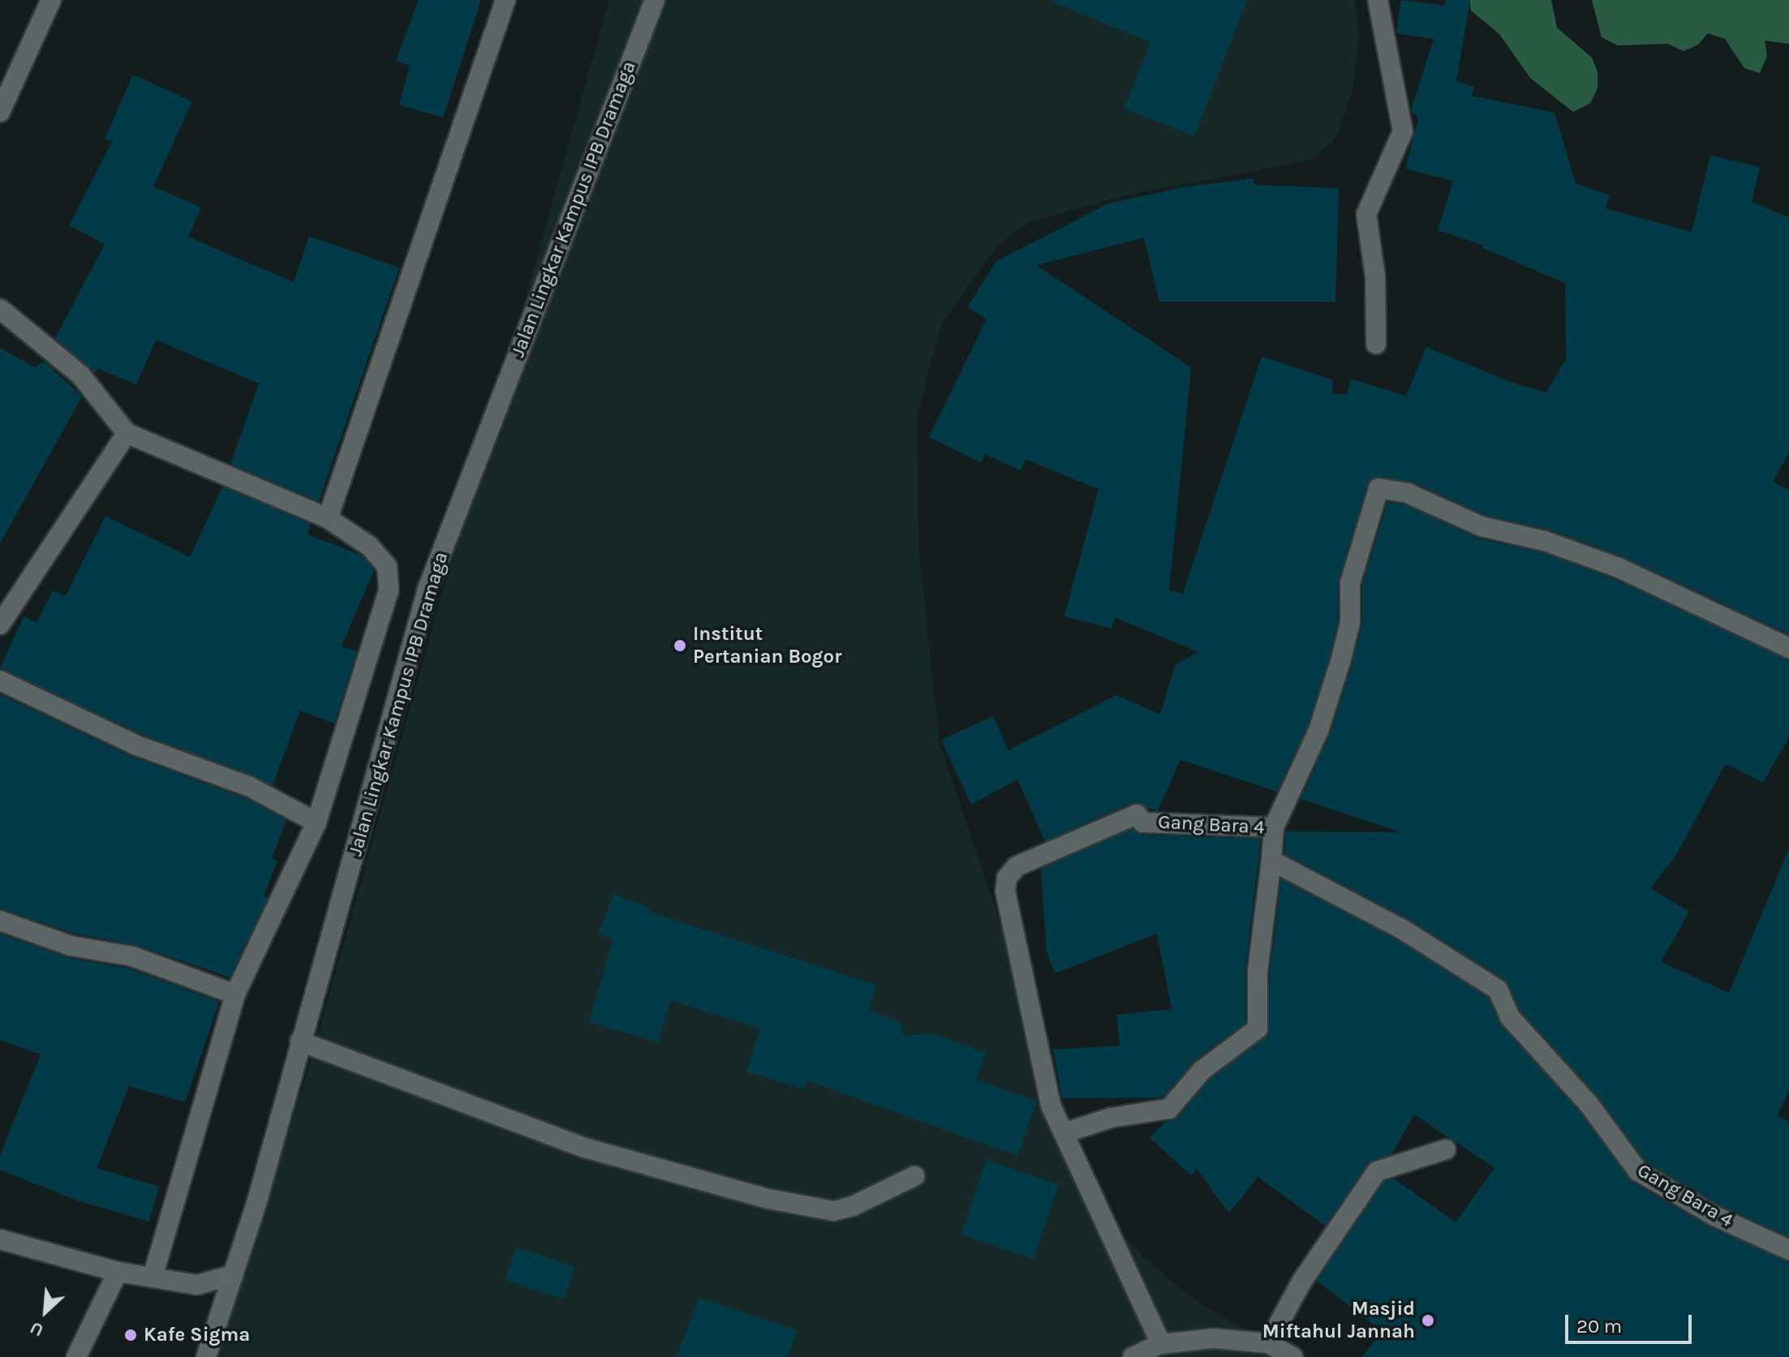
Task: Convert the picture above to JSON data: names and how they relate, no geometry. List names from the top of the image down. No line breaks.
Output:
{"streets":{"street":["Jalan Lingkar Kampus IPB Dramaga","Gang Bara 4"]},"places":["Institut Pertanian Bogor","Masjid Miftahul Jannah","Kafe Sigma"],"scale_bar":"20 m","north":"bottom left"}
